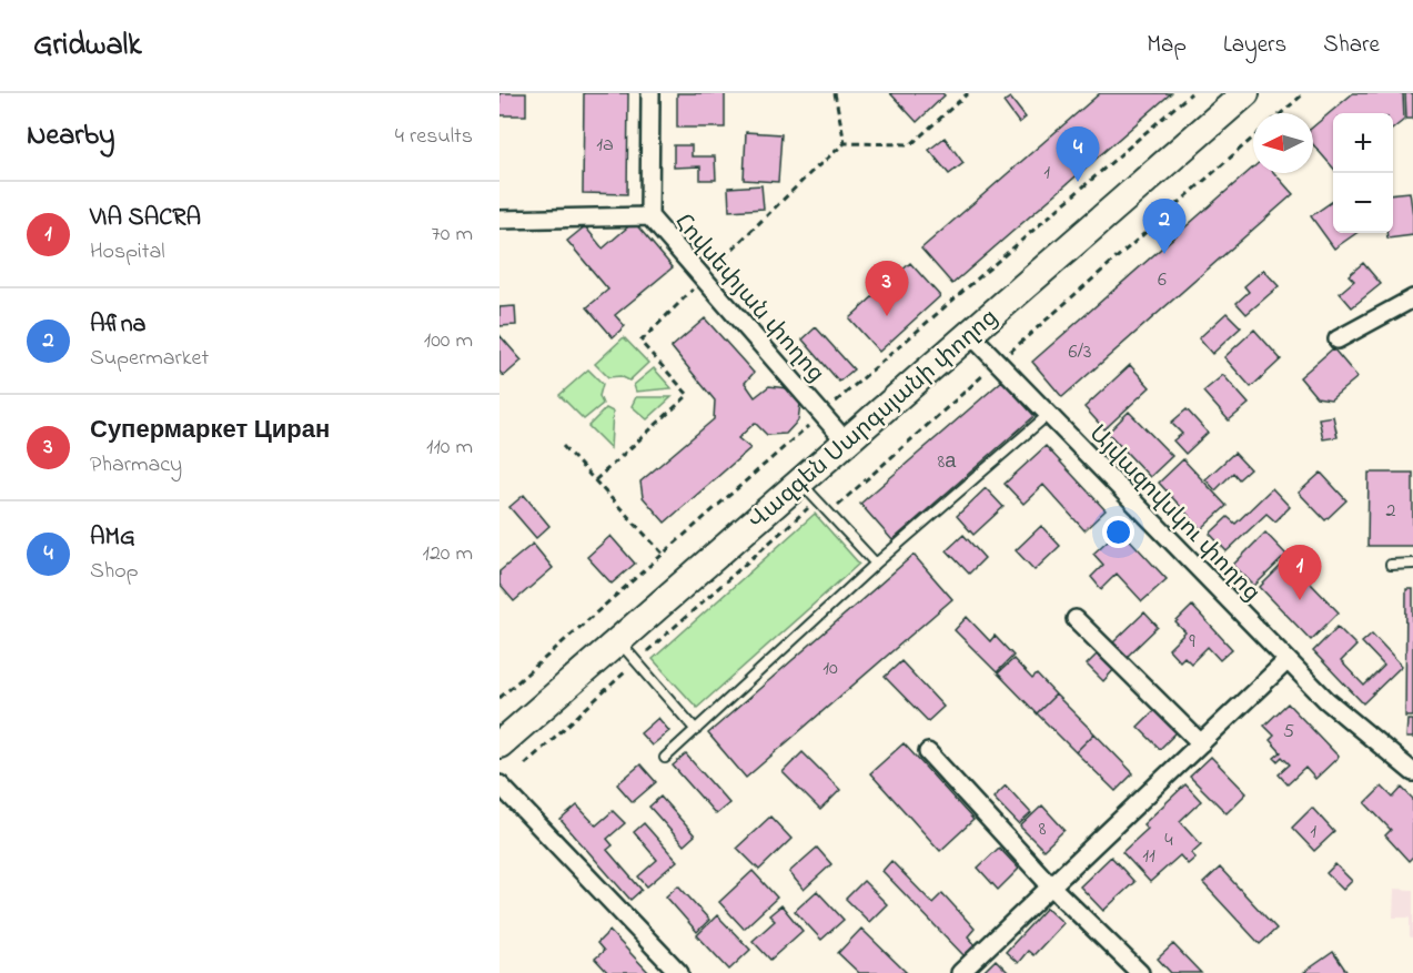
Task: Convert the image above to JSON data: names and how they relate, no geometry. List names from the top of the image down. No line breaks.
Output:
{"streets":{"highway":["Վազգեն Սարգսյանի փողոց"],"street":["Հովսեփյան փողոց","Այվազովսկու փողոց"]},"crossings":[["Հովսեփյան փողոց","Վազգեն Սարգսյանի փողոց"],["Վազգեն Սարգսյանի փողոց","Այվազովսկու փողոց"]],"house_numbers":["1a","1","6","6/3","8а","2","9","10","5","8","1","4","11"],"north":"left","page":{"header":"Gridwalk","nav":["Map","Layers","Share"],"heading":["Nearby","4 results"],"map_buttons":["+","−"],"pins":["4","2","3","1"],"list":[{"mark":"1","name":"VIA SACRA","note":"Hospital","value":"70 m"},{"mark":"2","name":"Afina","note":"Supermarket","value":"100 m"},{"mark":"3","name":"Супермаркет Циран","note":"Pharmacy","value":"110 m"},{"mark":"4","name":"AMG","note":"Shop","value":"120 m"}]}}
